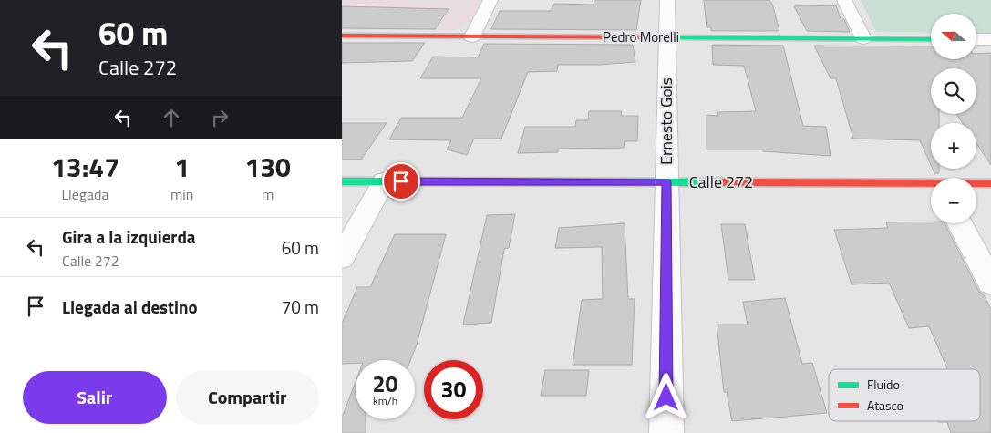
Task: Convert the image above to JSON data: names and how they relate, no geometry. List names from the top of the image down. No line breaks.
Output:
{"streets":{"street":["Pedro Morelli","Ernesto Gois","Calle 272"]},"crossings":[["Pedro Morelli","Ernesto Gois"],["Ernesto Gois","Calle 272"]],"legend":["Fluido","Atasco"],"north":"left","page":{"turn":["60 m","Calle 272"],"map_buttons":["+","−"],"eta":["13:47","Llegada","1","min","130","m"],"list":[{"name":"Gira a la izquierda","note":"Calle 272","value":"60 m"},{"name":"Llegada al destino","value":"70 m"}],"speed":"20 km/h","limit":"30","buttons":["Salir","Compartir"]}}
